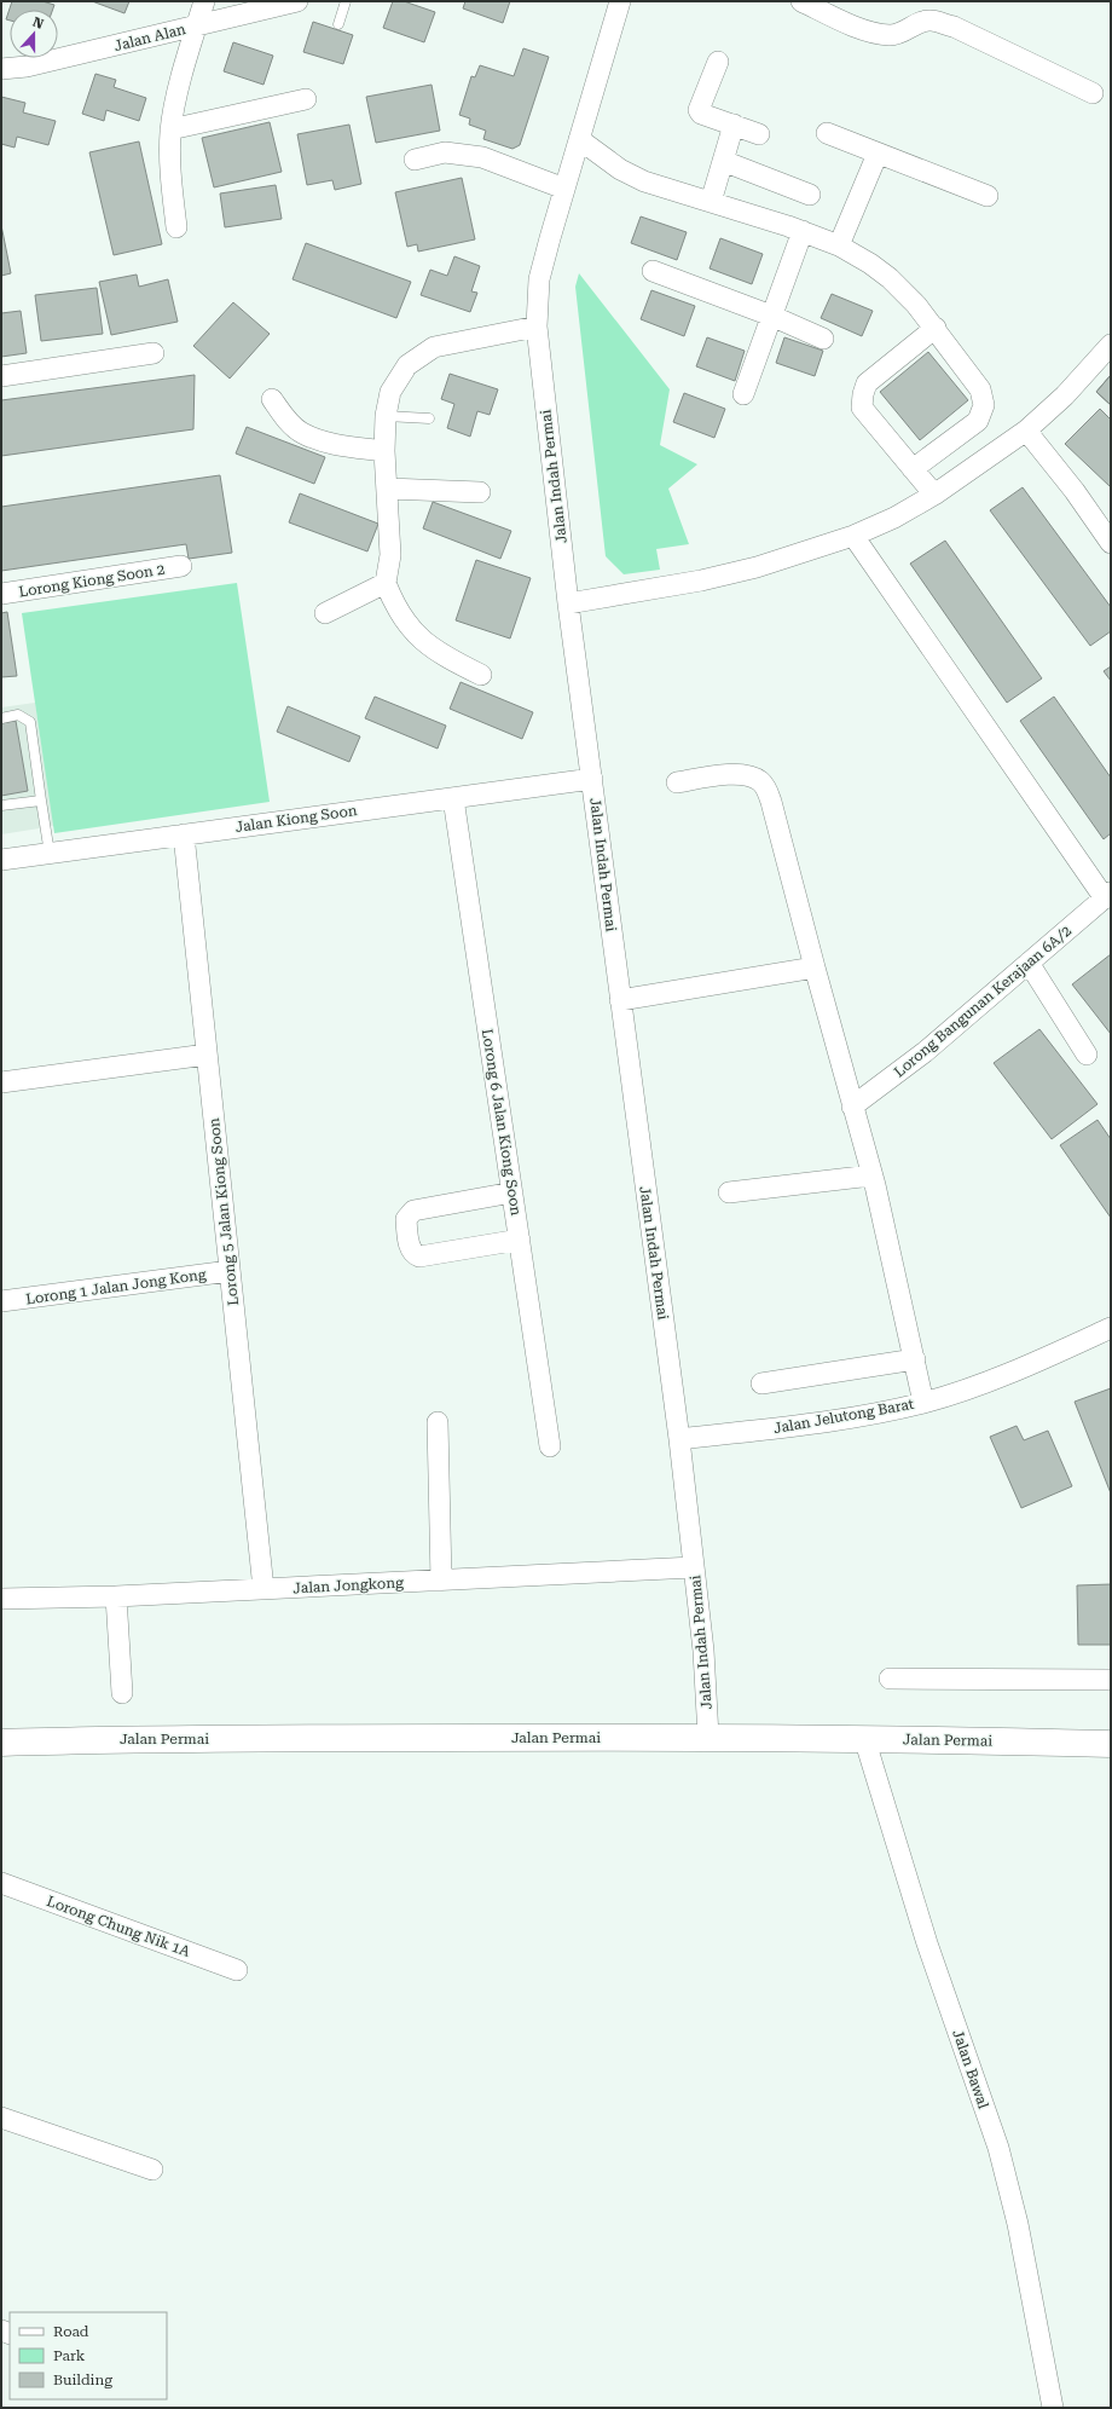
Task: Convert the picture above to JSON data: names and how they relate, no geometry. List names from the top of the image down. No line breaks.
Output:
{"streets":{"street":["Jalan Alan","Jalan Indah Permai","Lorong Kiong Soon 2","Jalan Kiong Soon","Lorong Bangunan Kerajaan 6A/2","Lorong 6 Jalan Kiong Soon","Lorong 5 Jalan Kiong Soon","Lorong 1 Jalan Jong Kong","Jalan Jelutong Barat","Jalan Jongkong","Jalan Permai","Lorong Chung Nik 1A","Jalan Bawal"]},"crossings":[["Jalan Indah Permai","Jalan Kiong Soon"],["Jalan Indah Permai","Jalan Jelutong Barat"],["Jalan Indah Permai","Jalan Jongkong"],["Jalan Indah Permai","Jalan Permai"],["Jalan Kiong Soon","Lorong 6 Jalan Kiong Soon"],["Jalan Kiong Soon","Lorong 5 Jalan Kiong Soon"],["Lorong 5 Jalan Kiong Soon","Lorong 1 Jalan Jong Kong"],["Lorong 5 Jalan Kiong Soon","Jalan Jongkong"],["Jalan Permai","Jalan Bawal"]],"legend":["Road","Park","Building"],"north":"top"}
